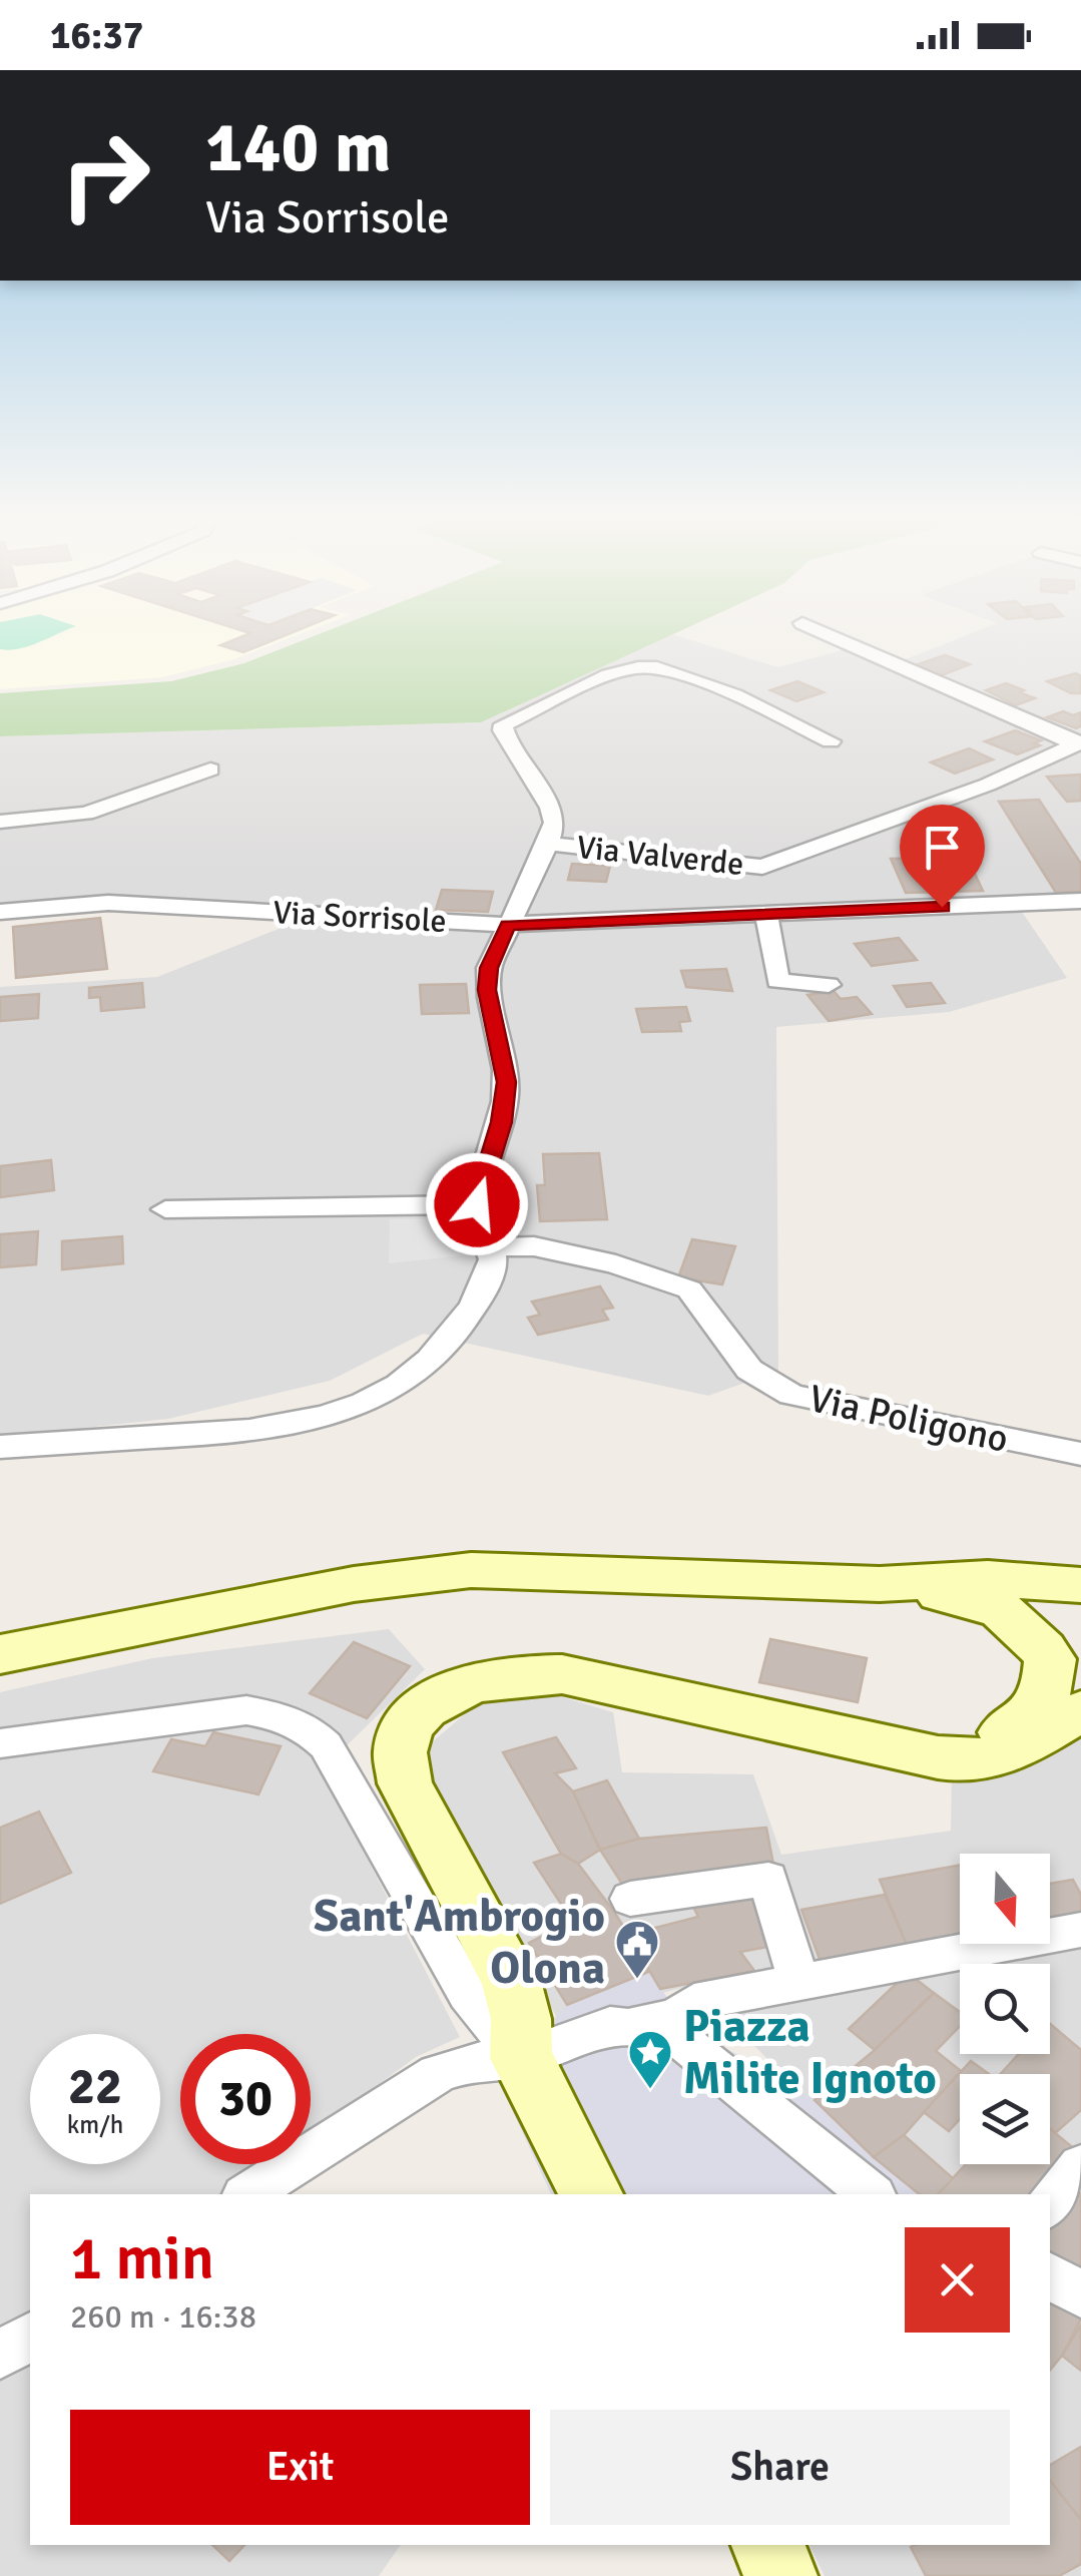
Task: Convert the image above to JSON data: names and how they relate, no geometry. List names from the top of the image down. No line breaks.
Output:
{"streets":{"street":["Via Valverde","Via Sorrisole","Via Poligono"]},"crossings":[["Via Valverde","Via Sorrisole"]],"places":{"public building":["Sant'Ambrogio Olona"],"place":["Piazza Milite Ignoto"]},"north":"bottom","page":{"status":"16:37","turn":["140 m","Via Sorrisole"],"speed":"22 km/h","limit":"30","heading":["1 min","260 m · 16:38"],"buttons":["Exit","Share"]}}
